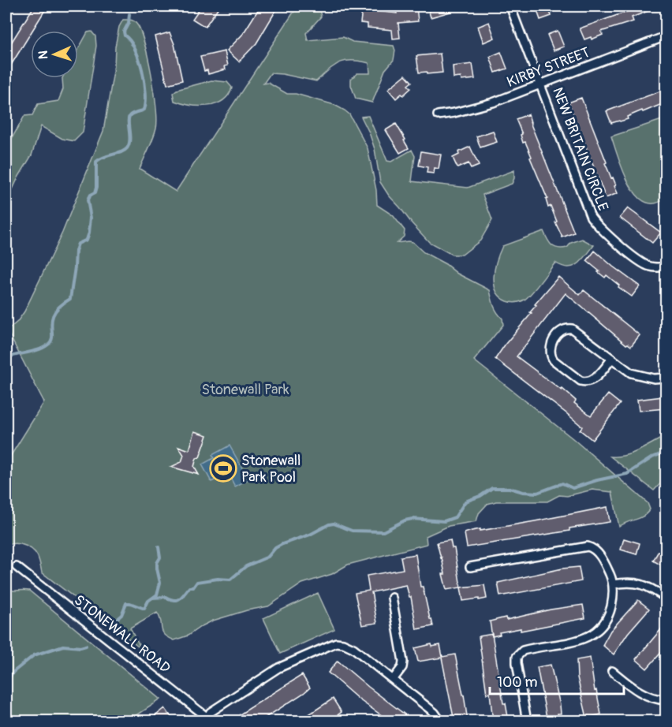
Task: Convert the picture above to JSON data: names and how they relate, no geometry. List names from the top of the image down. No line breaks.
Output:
{"streets":{"street":["KIRBY STREET","NEW BRITAIN CIRCLE","STONEWALL ROAD"]},"crossings":[["KIRBY STREET","NEW BRITAIN CIRCLE"]],"parks":["Stonewall Park"],"places":{"sports":["Stonewall Park Pool"]},"scale_bar":"100 m","north":"left"}
